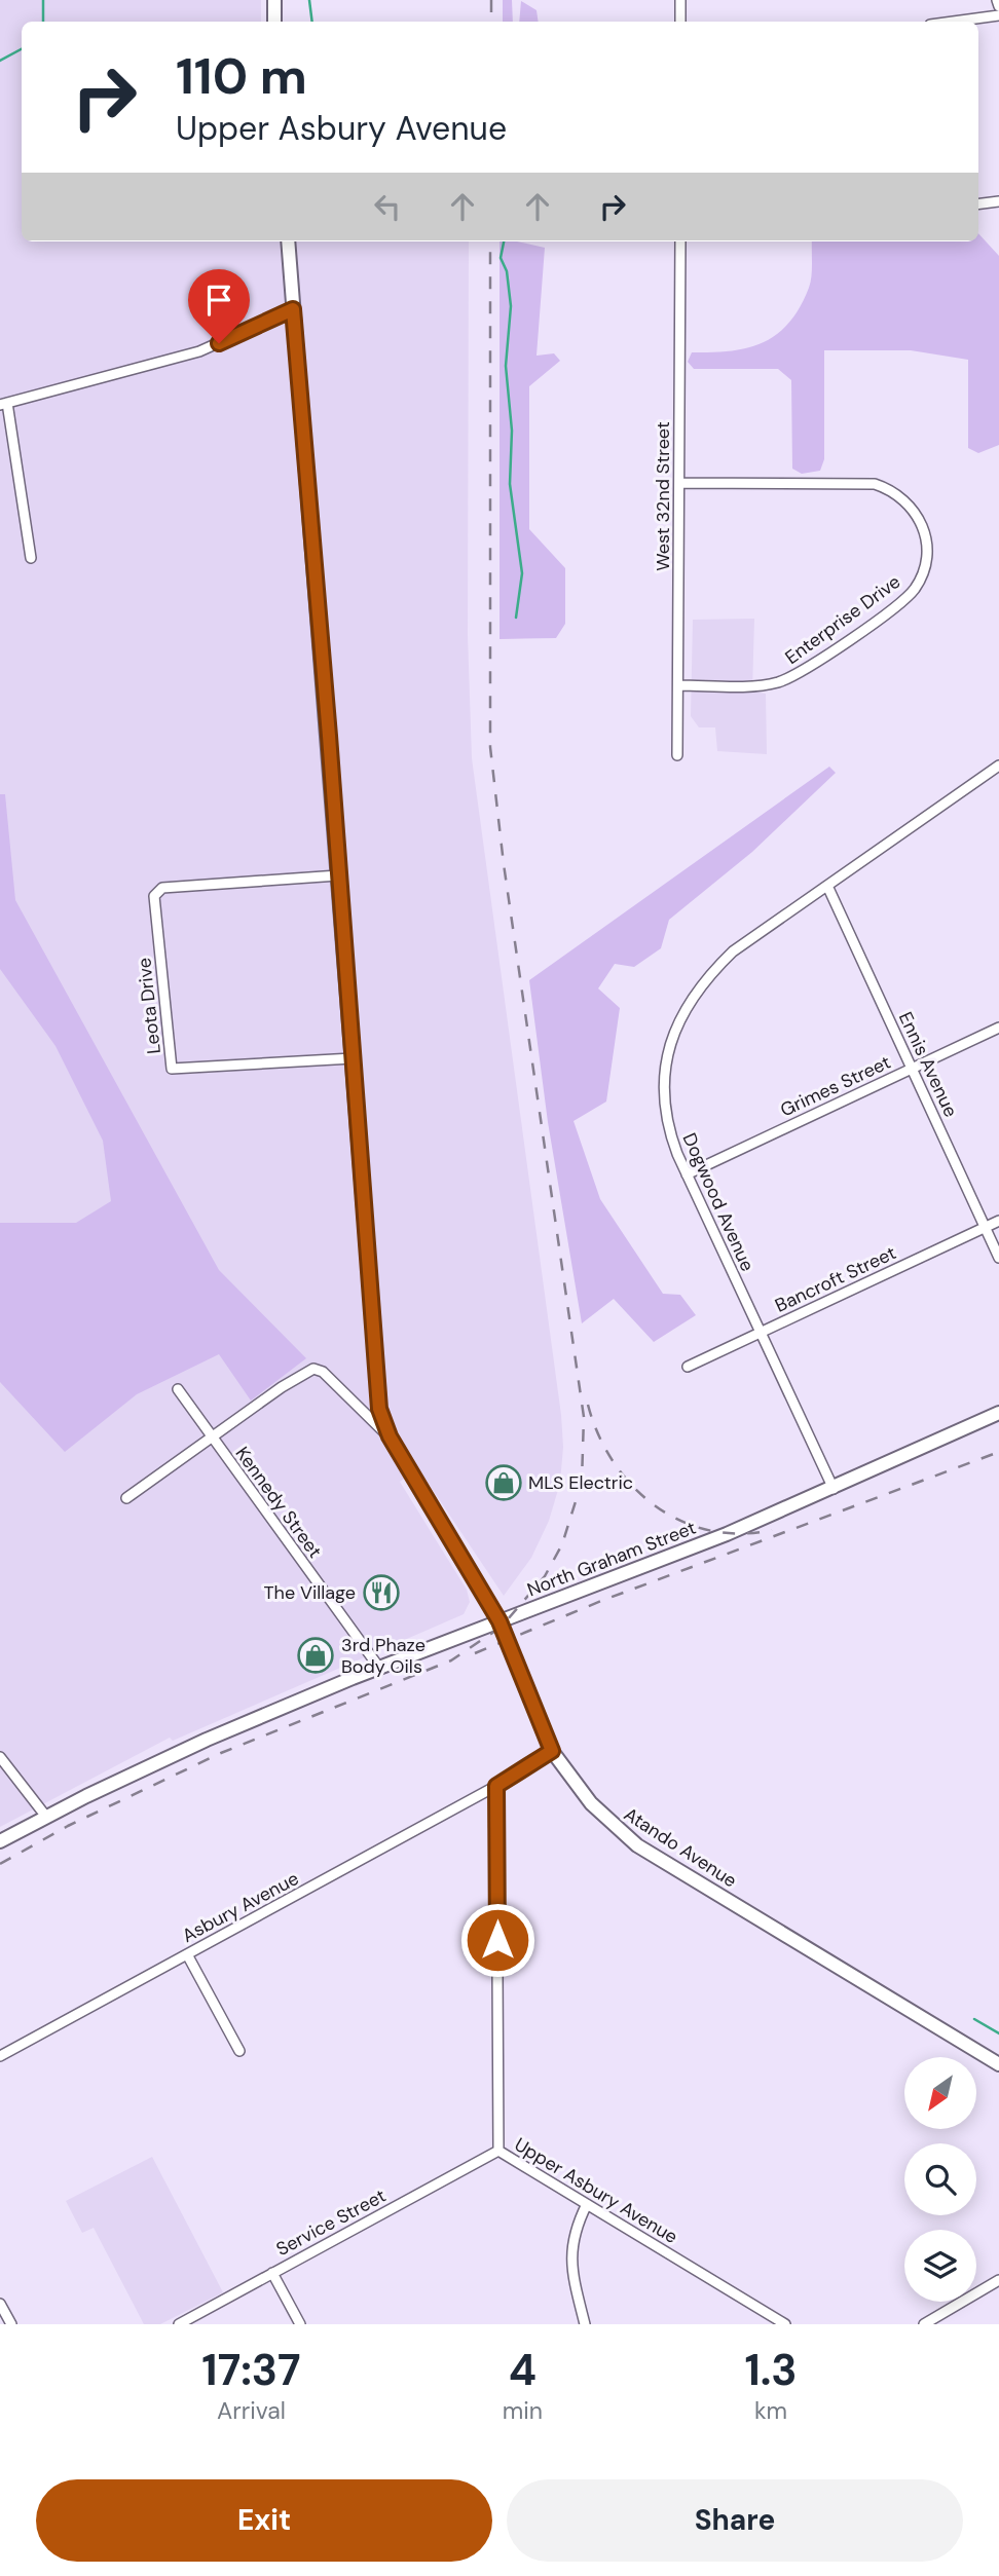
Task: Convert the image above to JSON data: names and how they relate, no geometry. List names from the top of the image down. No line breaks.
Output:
{"streets":{"main road":["North Graham Street","Atando Avenue"],"street":["West 32nd Street","Enterprise Drive","Leota Drive","Ennis Avenue","Grimes Street","Dogwood Avenue","Bancroft Street","Kennedy Street","Asbury Avenue","Upper Asbury Avenue","Service Street"]},"crossings":[["West 32nd Street","Enterprise Drive"],["Leota Drive","Atando Avenue"],["Ennis Avenue","Grimes Street"],["Ennis Avenue","Dogwood Avenue"],["Ennis Avenue","Bancroft Street"],["Grimes Street","Dogwood Avenue"],["Dogwood Avenue","Bancroft Street"],["Dogwood Avenue","North Graham Street"],["Kennedy Street","North Graham Street"],["North Graham Street","Atando Avenue"],["Asbury Avenue","Upper Asbury Avenue"],["Upper Asbury Avenue","Service Street"]],"places":{"shop":["MLS Electric","3rd Phaze Body Oils"],"restaurant":["The Village"]},"north":"bottom left","page":{"turn":["110 m","Upper Asbury Avenue"],"eta":["17:37","Arrival","4","min","1.3","km"],"buttons":["Exit","Share"]}}
